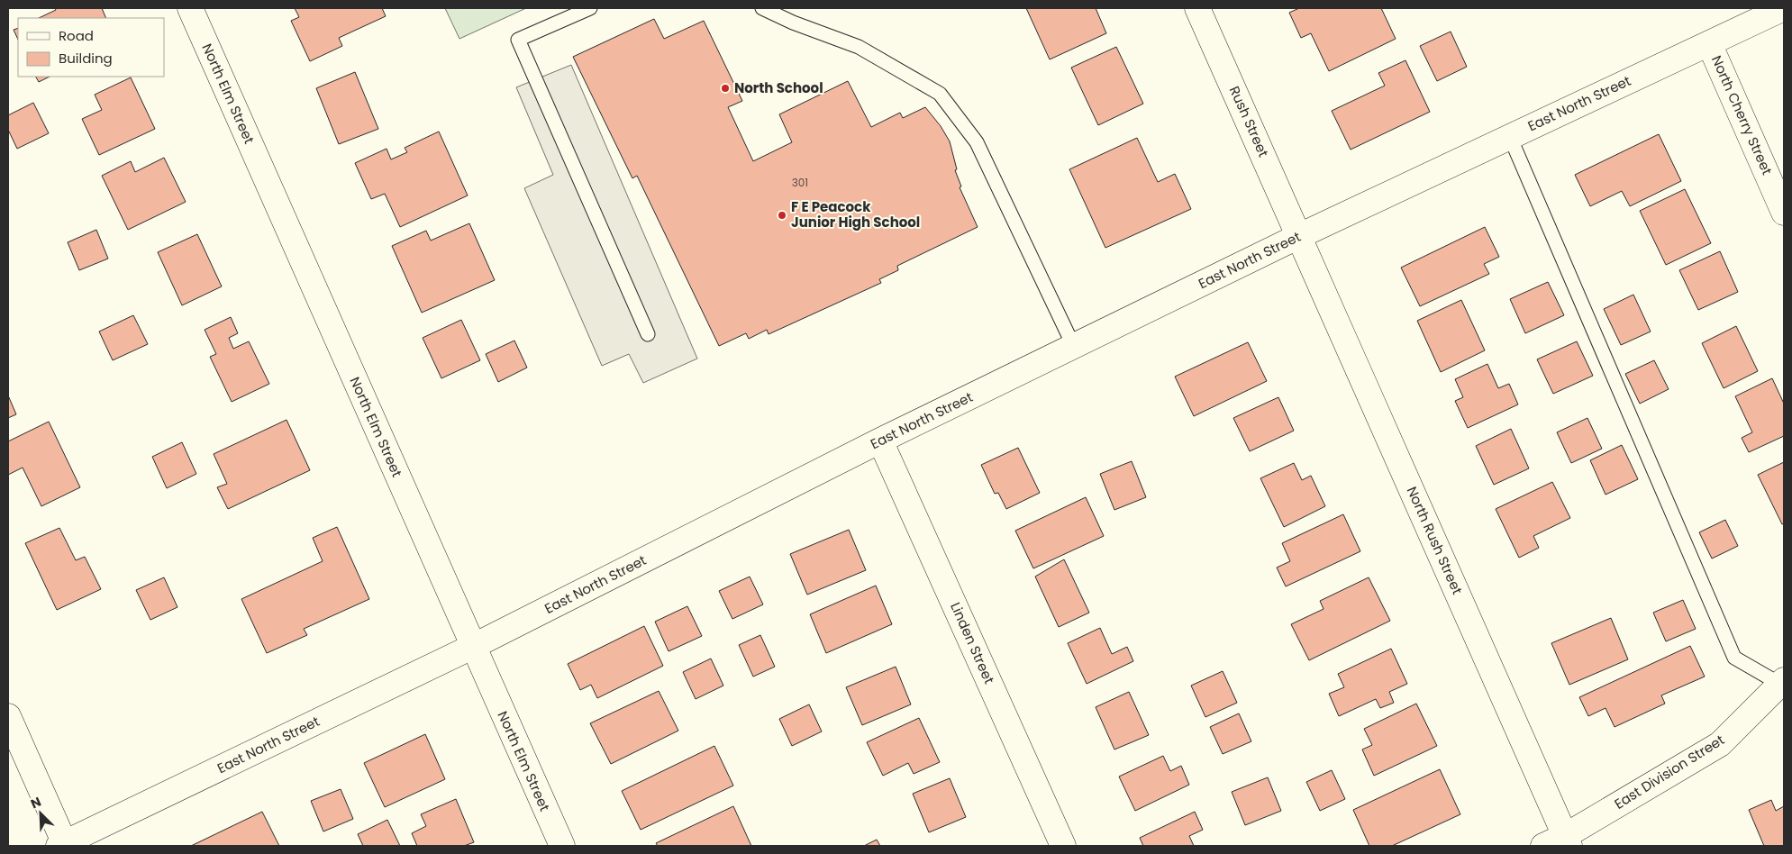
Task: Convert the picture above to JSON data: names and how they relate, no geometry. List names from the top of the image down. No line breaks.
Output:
{"streets":{"street":["North Elm Street","East North Street","North Cherry Street","Rush Street","North Rush Street","Linden Street","East Division Street"]},"crossings":[["North Elm Street","East North Street"],["East North Street","North Cherry Street"],["East North Street","Rush Street"],["East North Street","North Rush Street"],["East North Street","Linden Street"],["Rush Street","North Rush Street"],["North Rush Street","East Division Street"]],"places":["North School","F E Peacock Junior High School"],"house_numbers":["301"],"legend":["Road","Building"],"north":"top left"}
